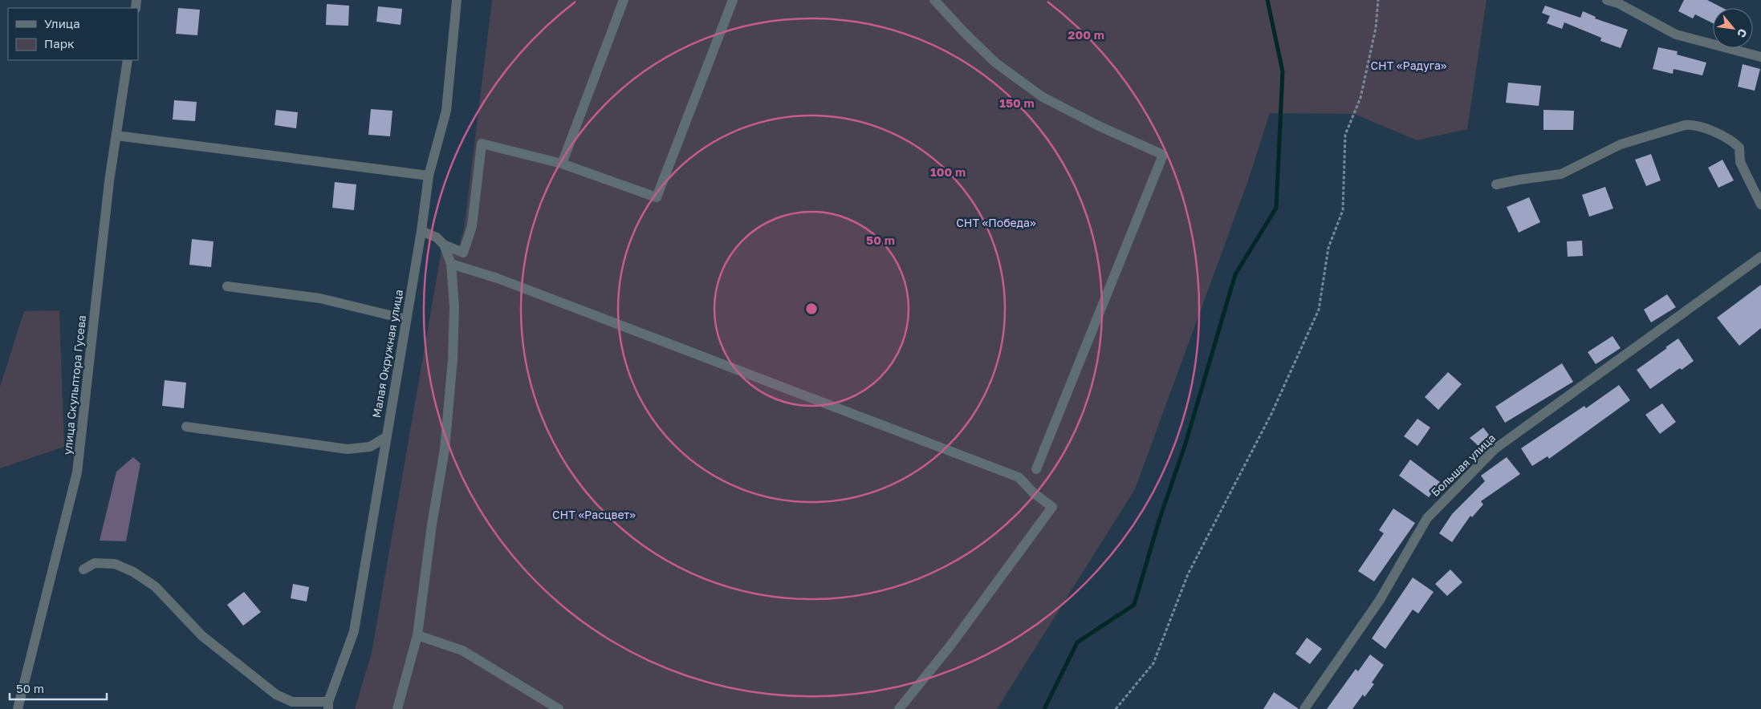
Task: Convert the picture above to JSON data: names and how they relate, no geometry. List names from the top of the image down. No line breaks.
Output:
{"streets":{"street":["Малая Окружная улица","улица Скульптора Гусева","Большая улица"]},"parks":["СНТ «Радуга»","СНТ «Победа»","СНТ «Расцвет»"],"legend":["Улица","Парк"],"scale_bar":"50 m","north":"bottom right","rings":["200 m","150 m","100 m","50 m"]}
